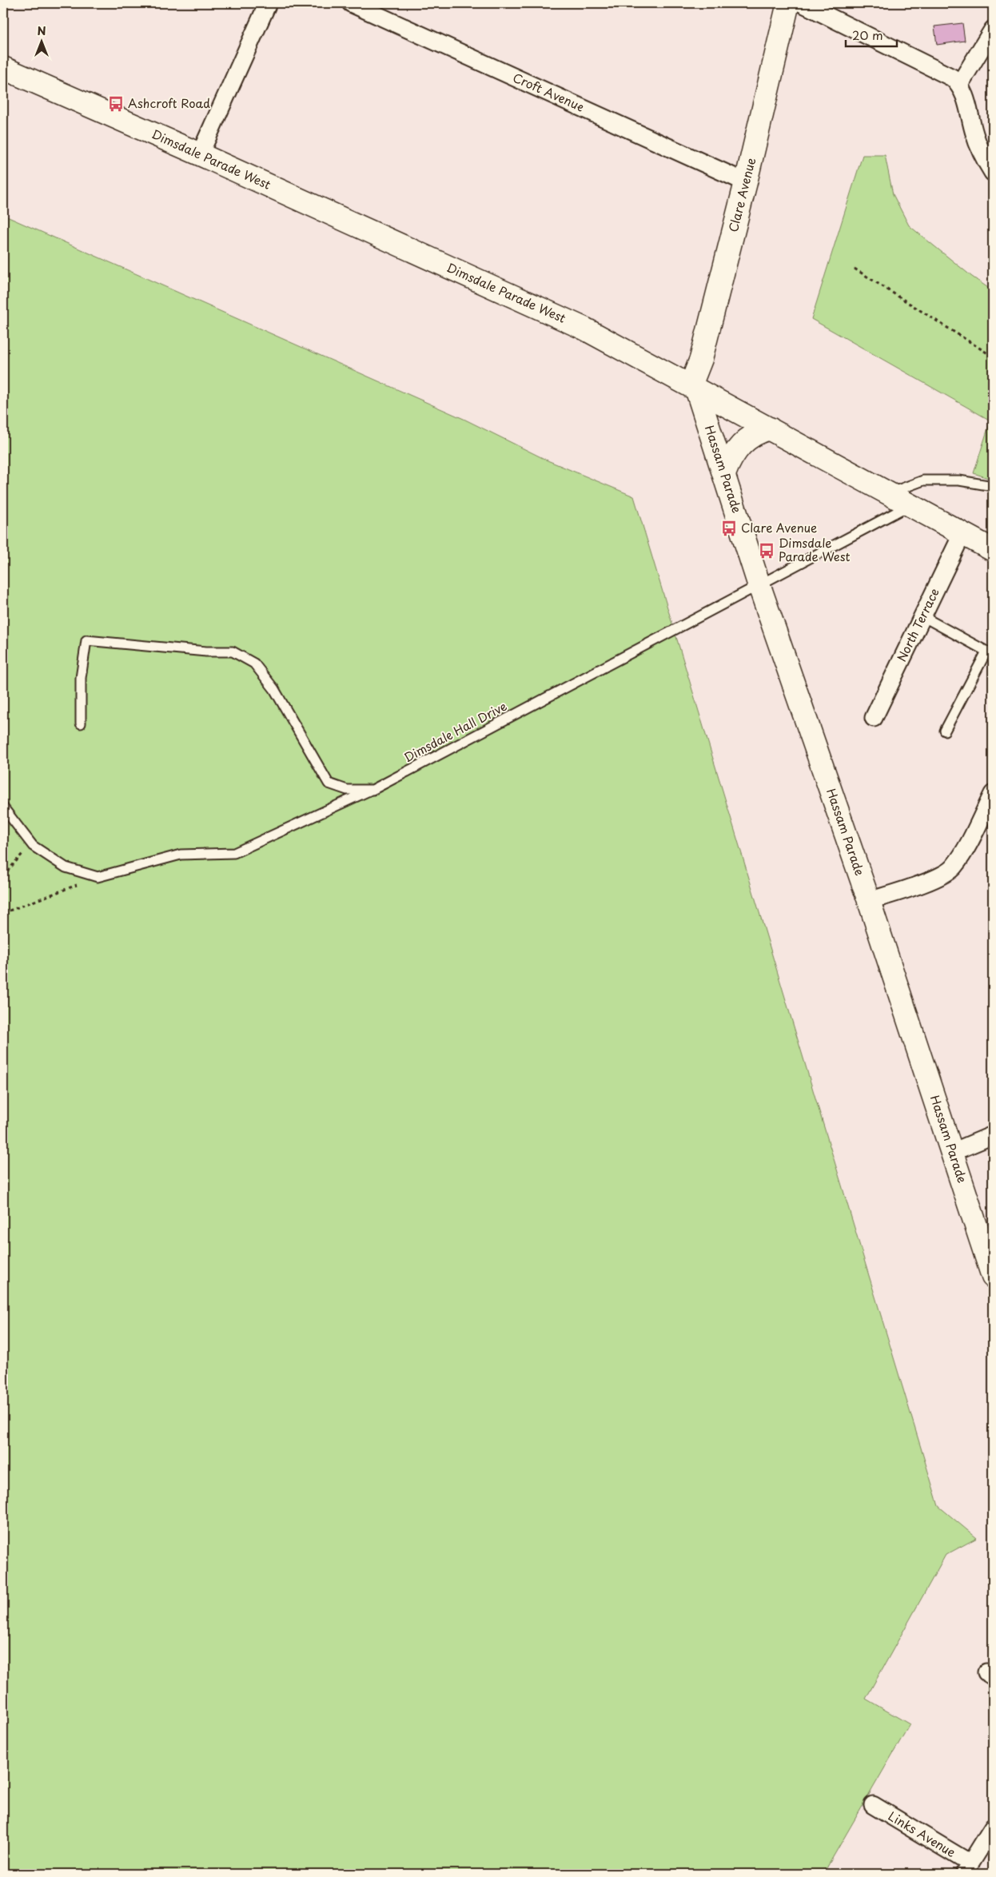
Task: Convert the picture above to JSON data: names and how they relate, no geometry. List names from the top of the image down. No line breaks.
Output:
{"streets":{"street":["Croft Avenue","Dimsdale Parade West","Clare Avenue","Hassam Parade","North Terrace","Links Avenue"],"lane":["Dimsdale Hall Drive"]},"crossings":[["Croft Avenue","Clare Avenue"],["Dimsdale Parade West","Clare Avenue"],["Dimsdale Parade West","Hassam Parade"],["Dimsdale Parade West","North Terrace"],["Dimsdale Parade West","Dimsdale Hall Drive"],["Clare Avenue","Hassam Parade"],["Hassam Parade","Dimsdale Hall Drive"]],"places":{"bus stop":["Ashcroft Road","Clare Avenue","Dimsdale Parade West"]},"scale_bar":"20 m","north":"top"}
